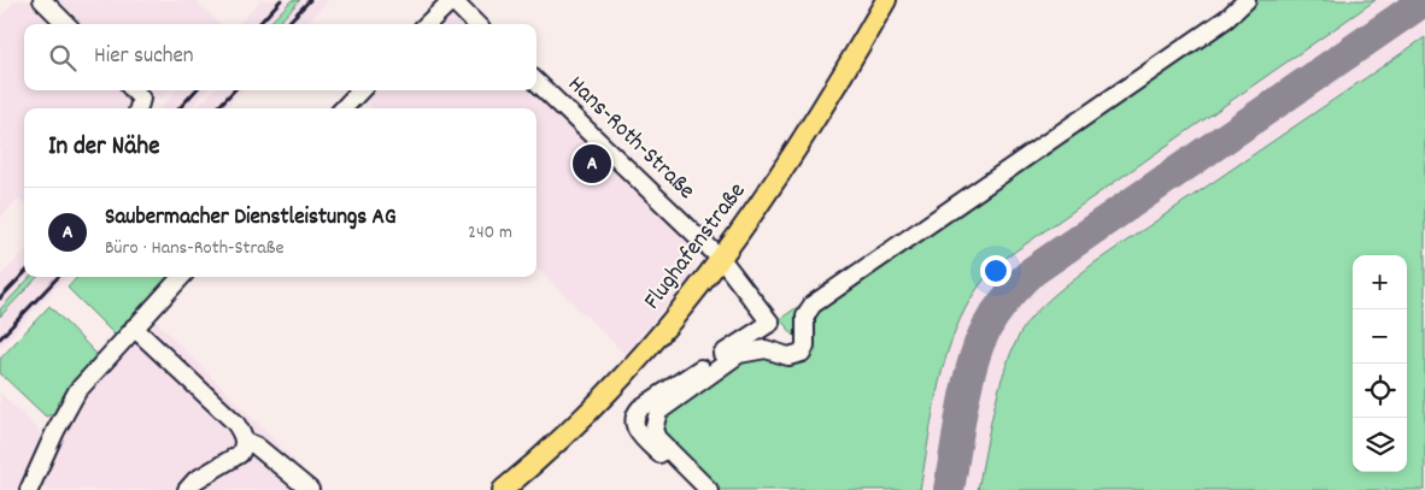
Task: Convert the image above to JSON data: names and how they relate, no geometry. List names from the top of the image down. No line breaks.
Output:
{"streets":{"main road":["Flughafenstraße"],"street":["Hans-Roth-Straße"]},"crossings":[["Hans-Roth-Straße","Flughafenstraße"]],"page":{"search":"Hier suchen","heading":"In der Nähe","pins":"A","list":[{"mark":"A","name":"Saubermacher Dienstleistungs AG","note":"Büro · Hans-Roth-Straße","value":"240 m"}],"map_buttons":["+","−"]}}
